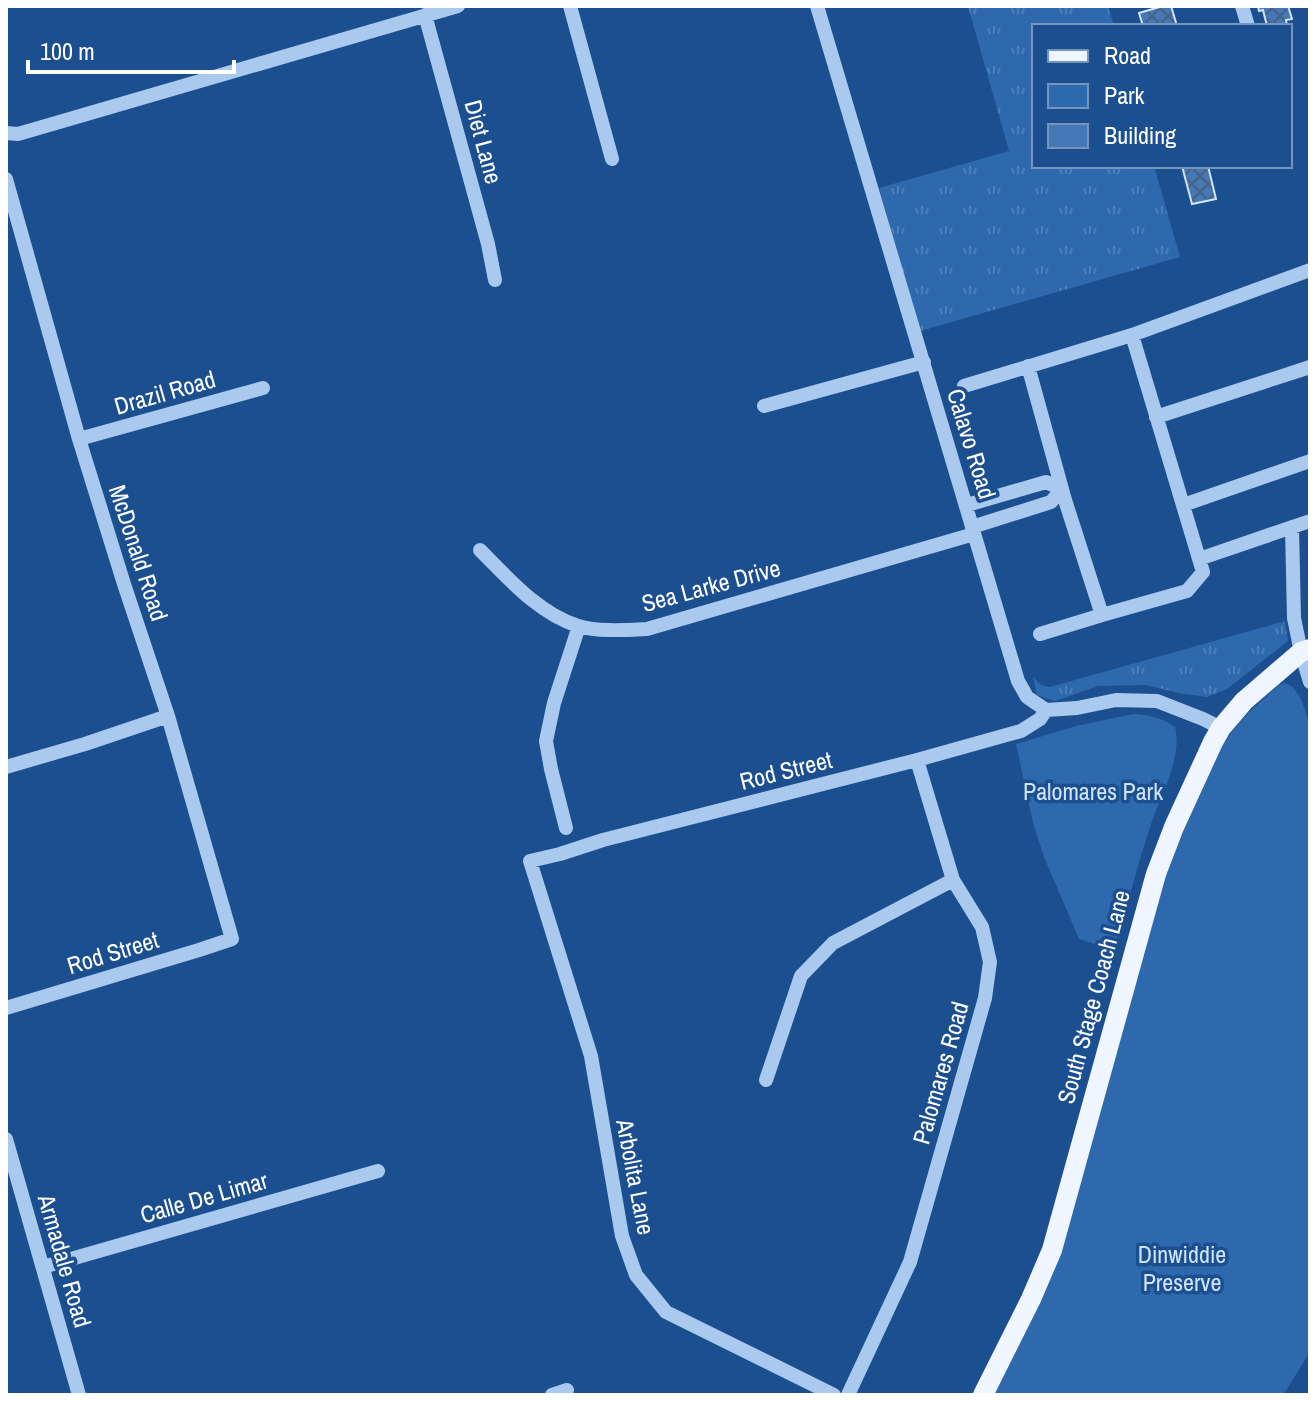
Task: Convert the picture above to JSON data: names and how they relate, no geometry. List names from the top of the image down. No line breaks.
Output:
{"streets":{"main road":["South Stage Coach Lane"],"street":["Diet Lane","Drazil Road","Calavo Road","McDonald Road","Sea Larke Drive","Rod Street","Palomares Road","Arbolita Lane","Calle De Limar","Armadale Road"]},"crossings":[["Drazil Road","McDonald Road"],["Calavo Road","Sea Larke Drive"],["Calavo Road","Rod Street"],["McDonald Road","Rod Street"],["Rod Street","Palomares Road"],["Rod Street","Arbolita Lane"],["Calle De Limar","Armadale Road"]],"parks":["Palomares Park","Dinwiddie Preserve"],"legend":["Road","Park","Building"],"scale_bar":"100 m"}
